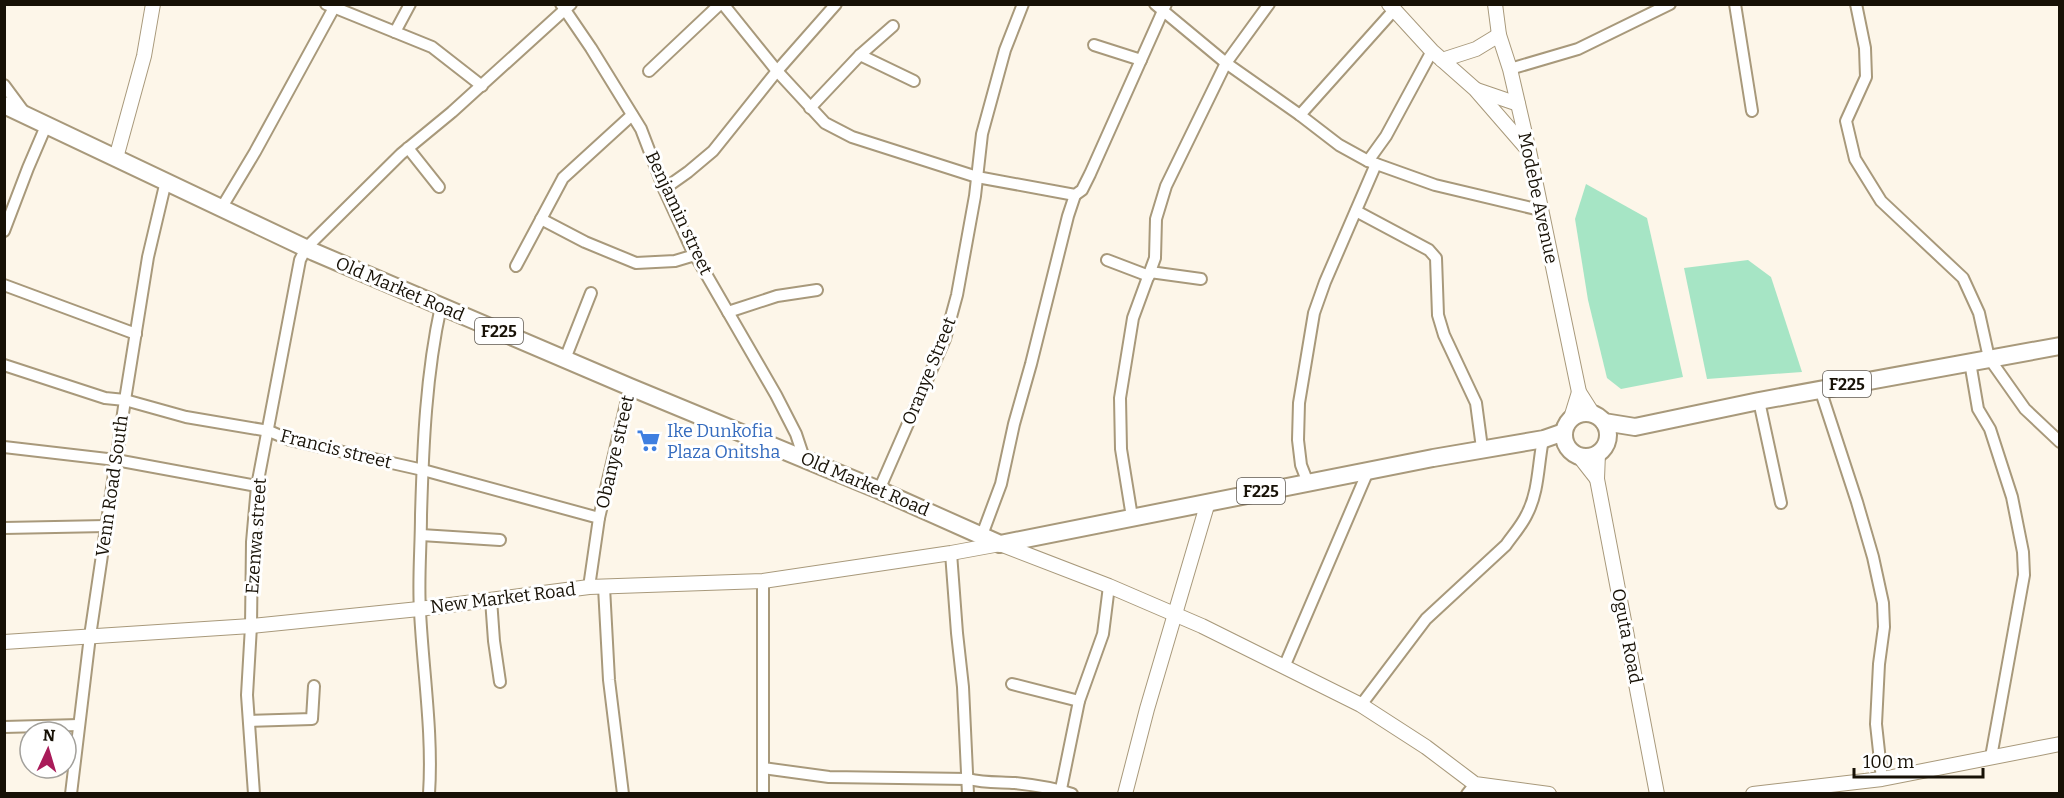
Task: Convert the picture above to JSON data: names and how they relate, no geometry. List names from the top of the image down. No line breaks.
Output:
{"streets":{"main road":["Old Market Road","F225"],"street":["Modebe Avenue","Benjamin street","Oranye Street","Francis street","Obanye street","Venn Road South","Ezenwa street","New Market Road","Oguta Road"]},"crossings":[["Benjamin street","Old Market Road"],["Old Market Road","F225"],["Old Market Road","Oranye Street"],["Old Market Road","Obanye street"],["Old Market Road","Venn Road South"],["Old Market Road","Ezenwa street"],["Old Market Road","New Market Road"],["F225","New Market Road"],["Francis street","Obanye street"],["Francis street","Venn Road South"],["Francis street","Ezenwa street"],["Venn Road South","New Market Road"],["Ezenwa street","New Market Road"]],"places":{"supermarket":["Ike Dunkofia Plaza Onitsha"]},"scale_bar":"100 m","north":"top"}
